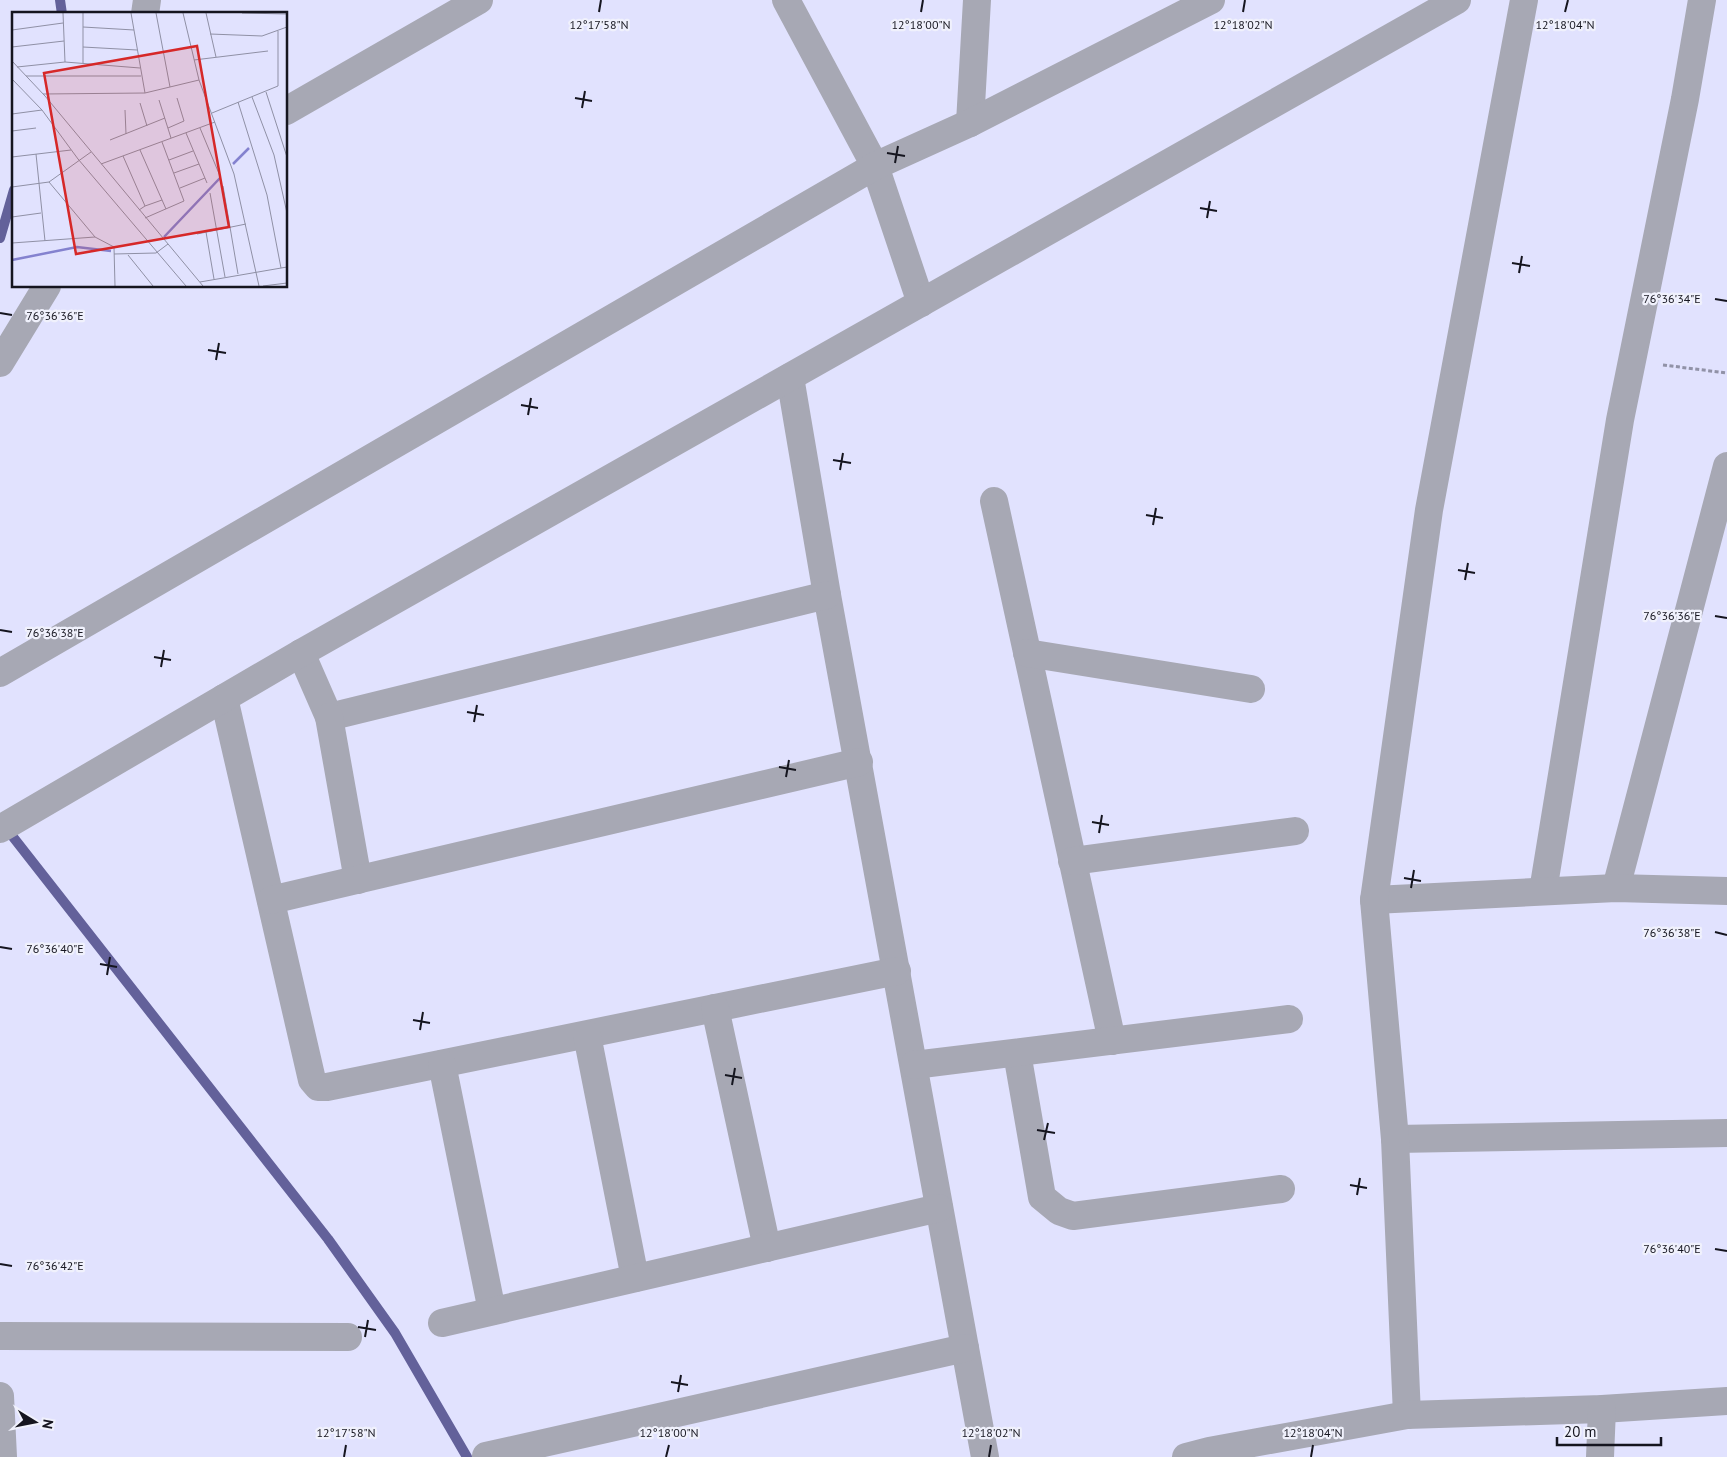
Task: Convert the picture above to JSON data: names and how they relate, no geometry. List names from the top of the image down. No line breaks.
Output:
{"scale_bar":"20 m","north":"right","coordinates":["12°17'58\"N","12°18'00\"N","12°18'02\"N","12°18'04\"N","76°36'34\"E","76°36'36\"E","76°36'38\"E","76°36'40\"E","76°36'42\"E"]}
